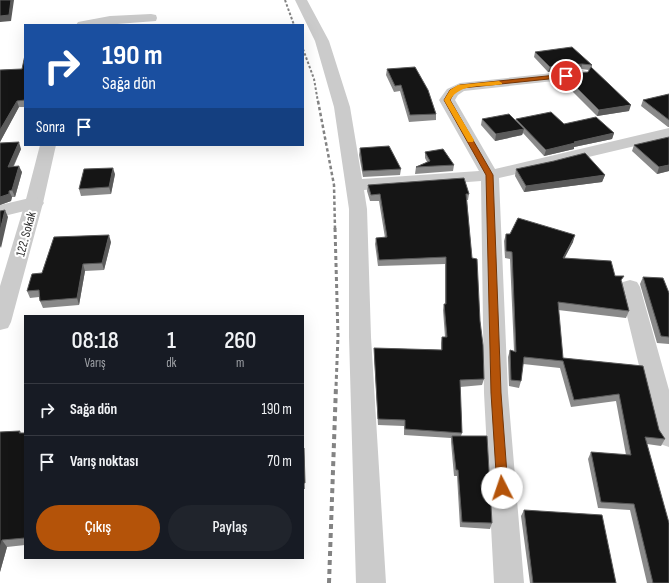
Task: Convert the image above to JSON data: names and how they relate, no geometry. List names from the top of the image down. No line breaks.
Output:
{"streets":{"street":["122. Sokak"]},"page":{"turn":["190 m","Sağa dön"],"then":"Sonra","eta":["08:18","Varış","1","dk","260","m"],"list":[{"name":"Sağa dön","value":"190 m"},{"name":"Varış noktası","value":"70 m"}],"buttons":["Çıkış","Paylaş"]}}
